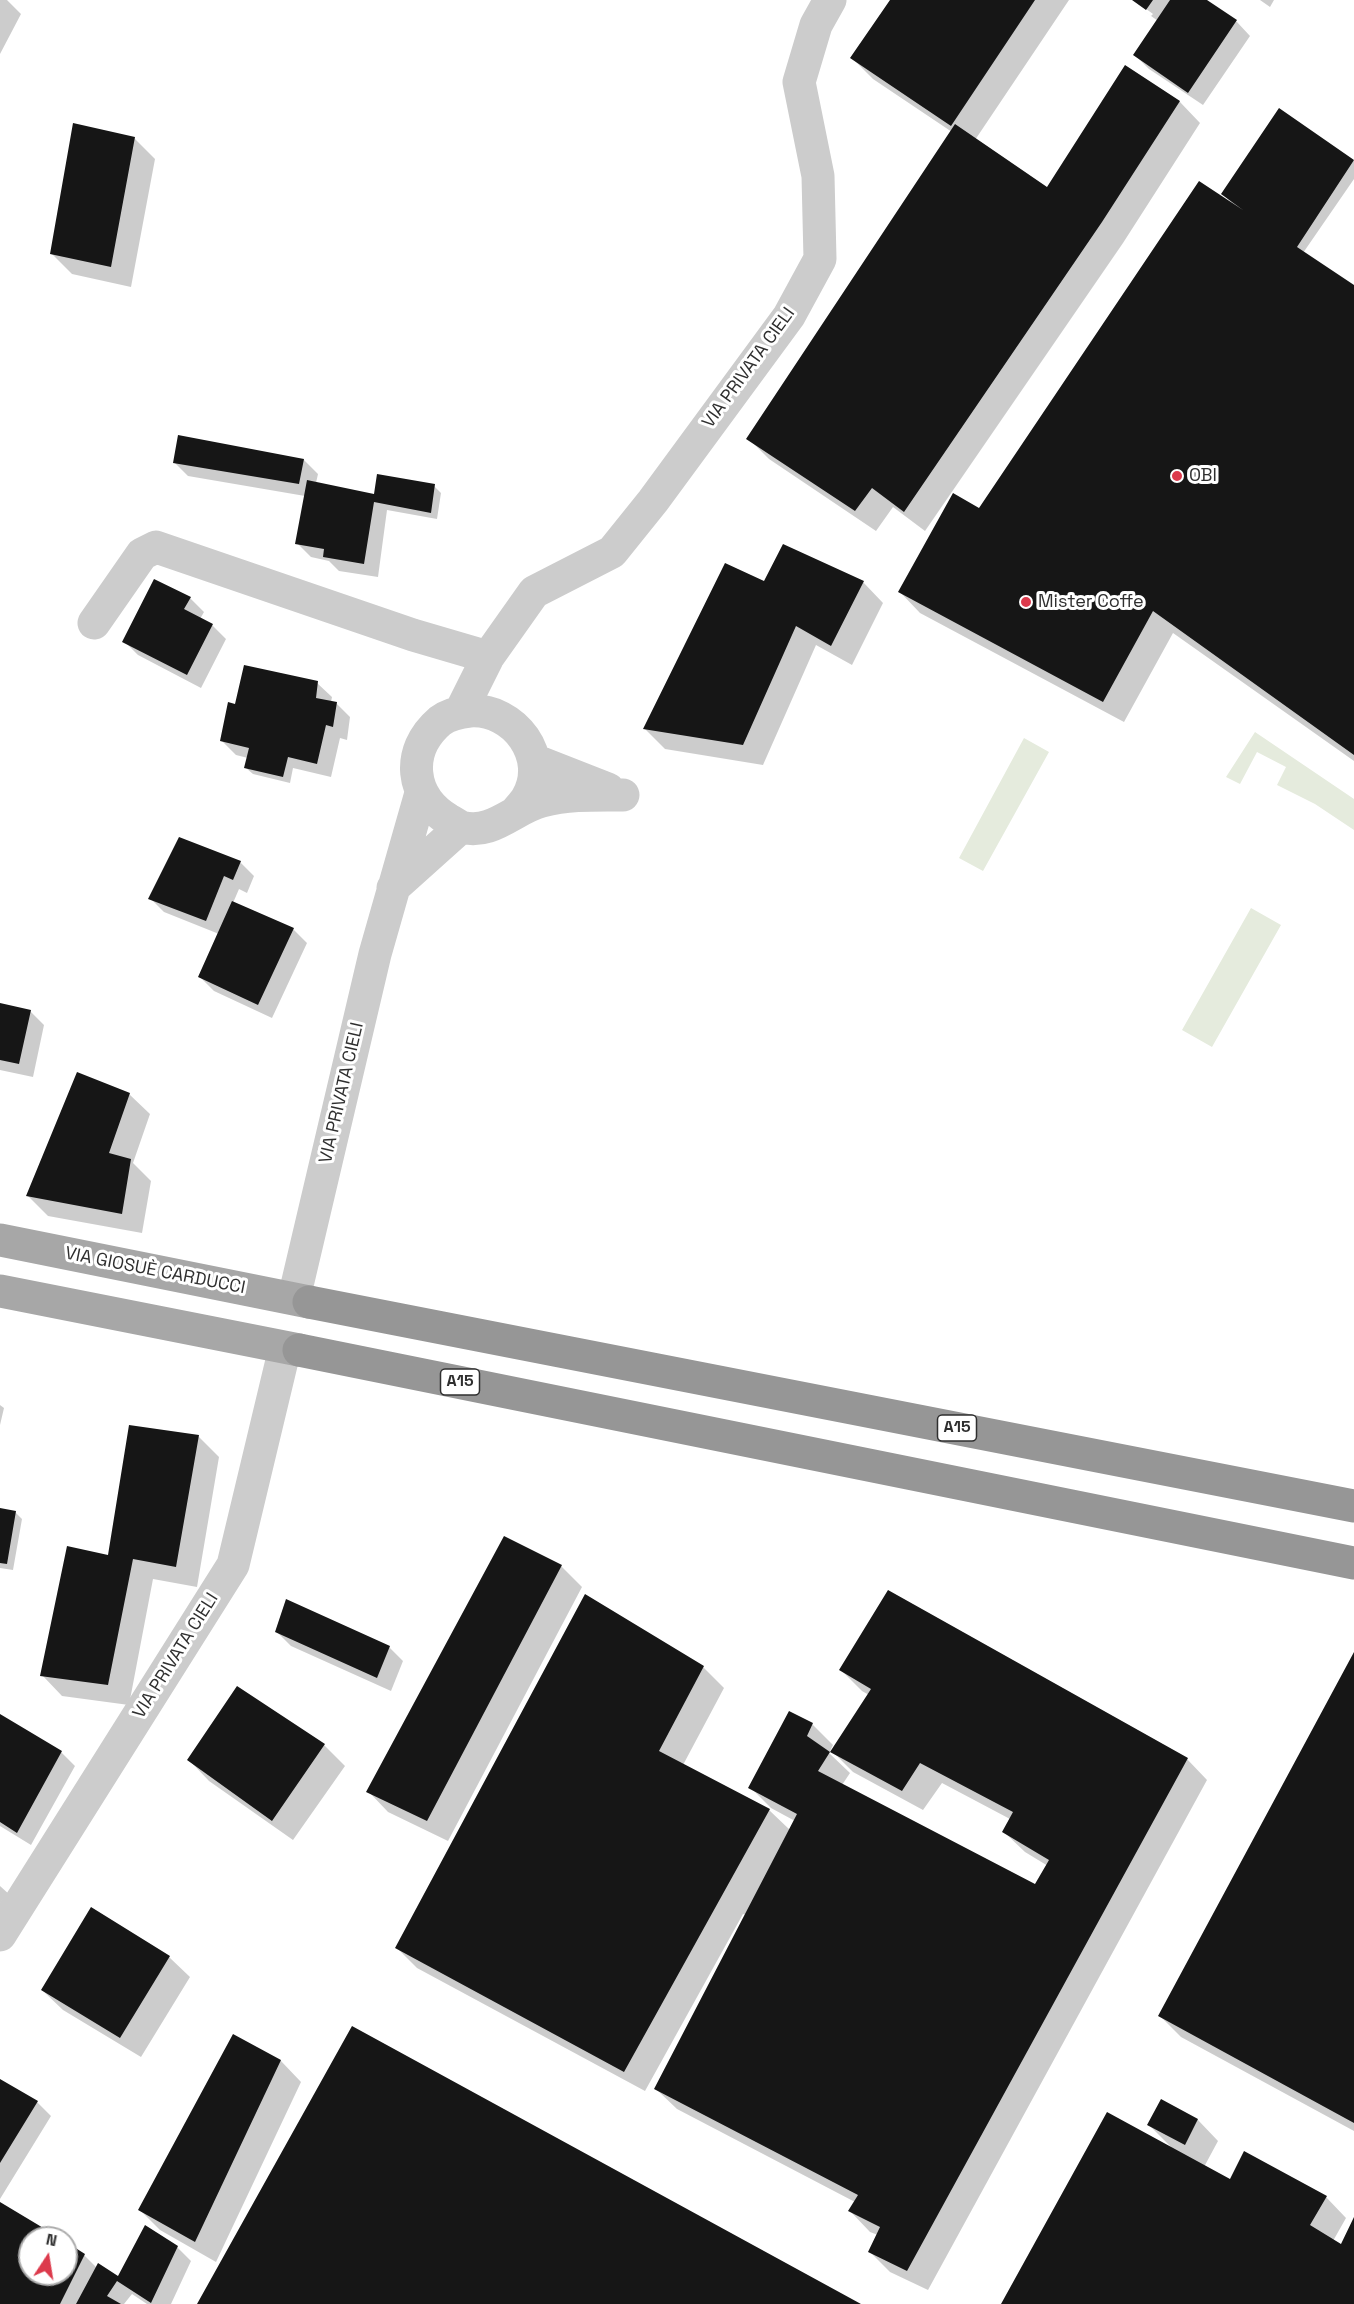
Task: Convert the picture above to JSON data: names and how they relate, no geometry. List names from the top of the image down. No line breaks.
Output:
{"streets":{"highway":["A15"],"main road":["VIA GIOSUÈ CARDUCCI"],"street":["VIA PRIVATA CIELI"]},"crossings":[["VIA PRIVATA CIELI","VIA GIOSUÈ CARDUCCI"],["VIA PRIVATA CIELI","A15"],["VIA GIOSUÈ CARDUCCI","A15"]],"places":["OBI","Mister Coffe"],"north":"top"}
